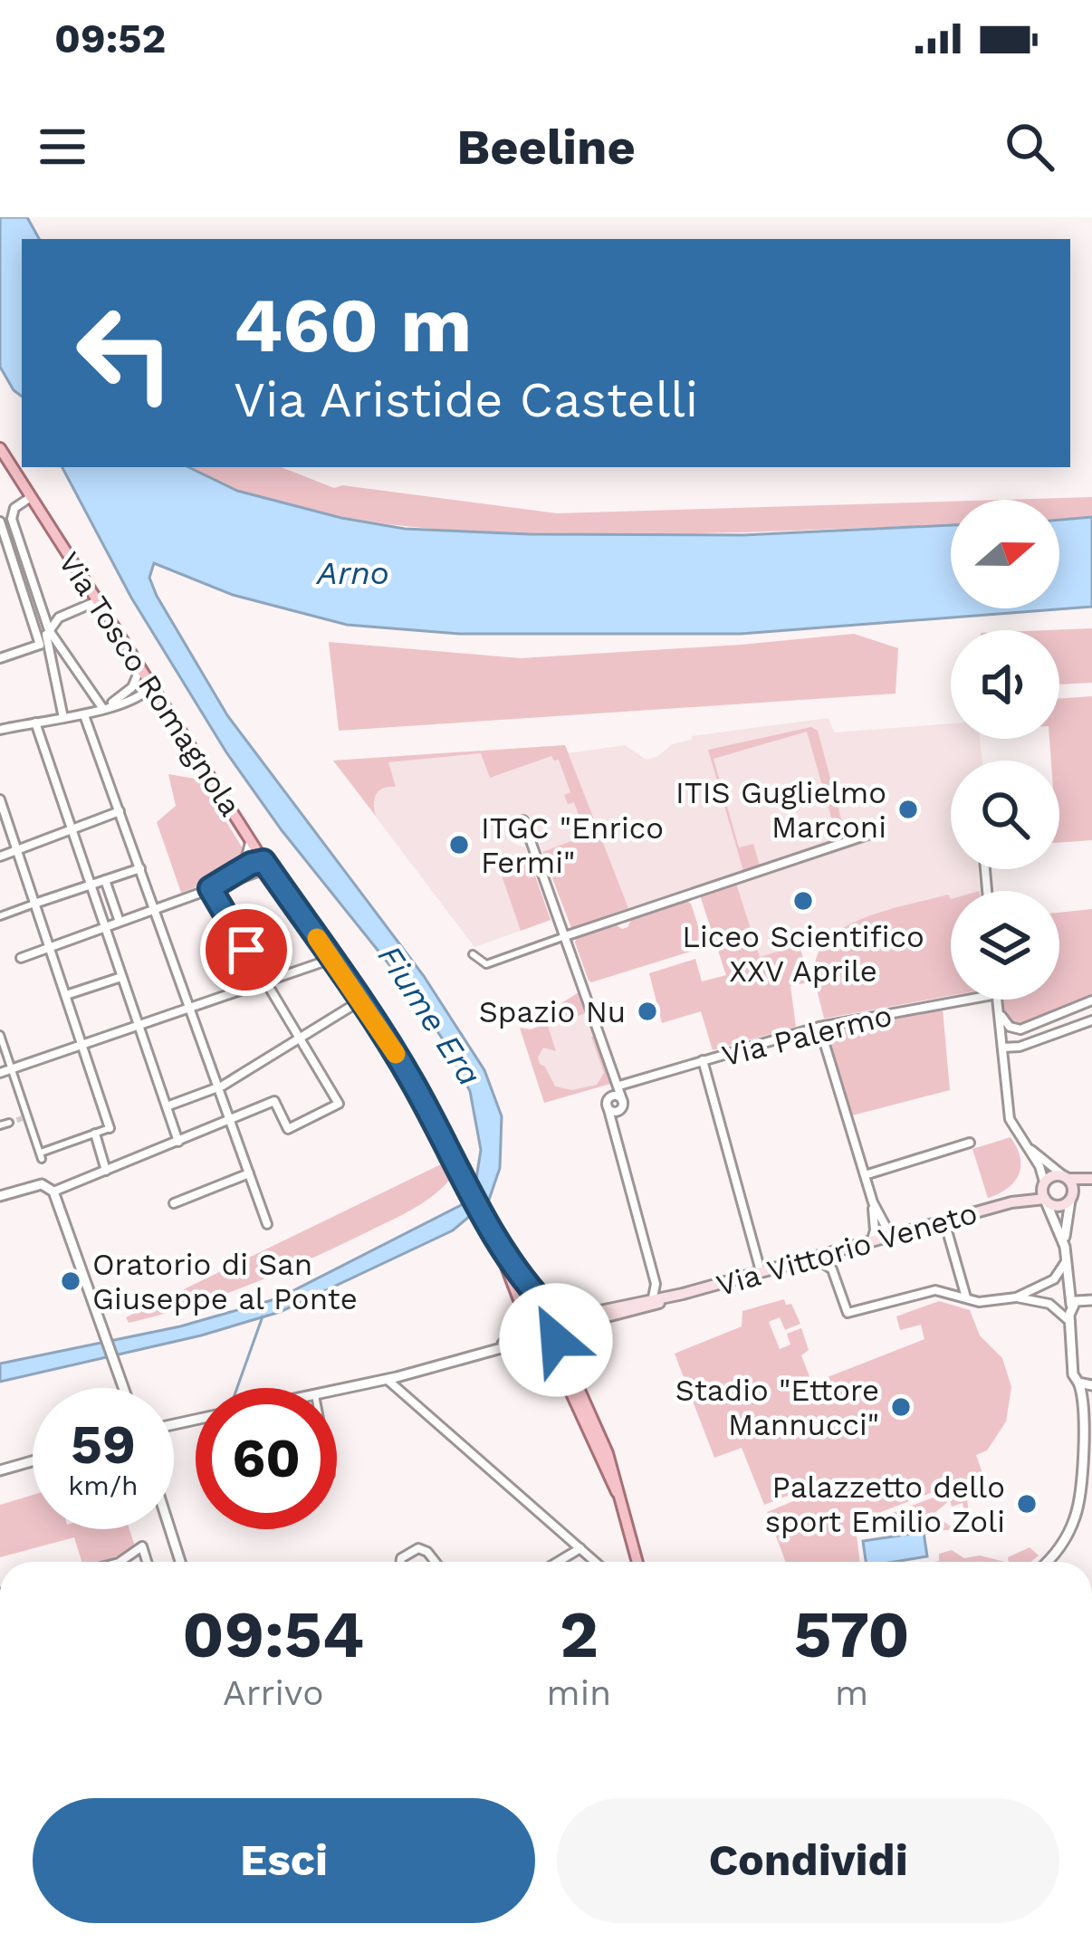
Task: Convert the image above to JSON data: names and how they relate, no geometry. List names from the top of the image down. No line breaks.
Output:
{"streets":{"main road":["Via Tosco Romagnola","Via Vittorio Veneto"],"street":["Via Palermo"]},"crossings":[["Via Tosco Romagnola","Via Vittorio Veneto"]],"water":["Arno","Fiume Era"],"places":["ITIS Guglielmo Marconi","ITGC \"Enrico Fermi\"","Liceo Scientifico XXV Aprile","Spazio Nu","Oratorio di San Giuseppe al Ponte","Stadio \"Ettore Mannucci\"","Palazzetto dello sport Emilio Zoli"],"north":"right","page":{"status":"09:52","header":"Beeline","turn":["460 m","Via Aristide Castelli"],"speed":"59 km/h","limit":"60","eta":["09:54","Arrivo","2","min","570","m"],"buttons":["Esci","Condividi"]}}
